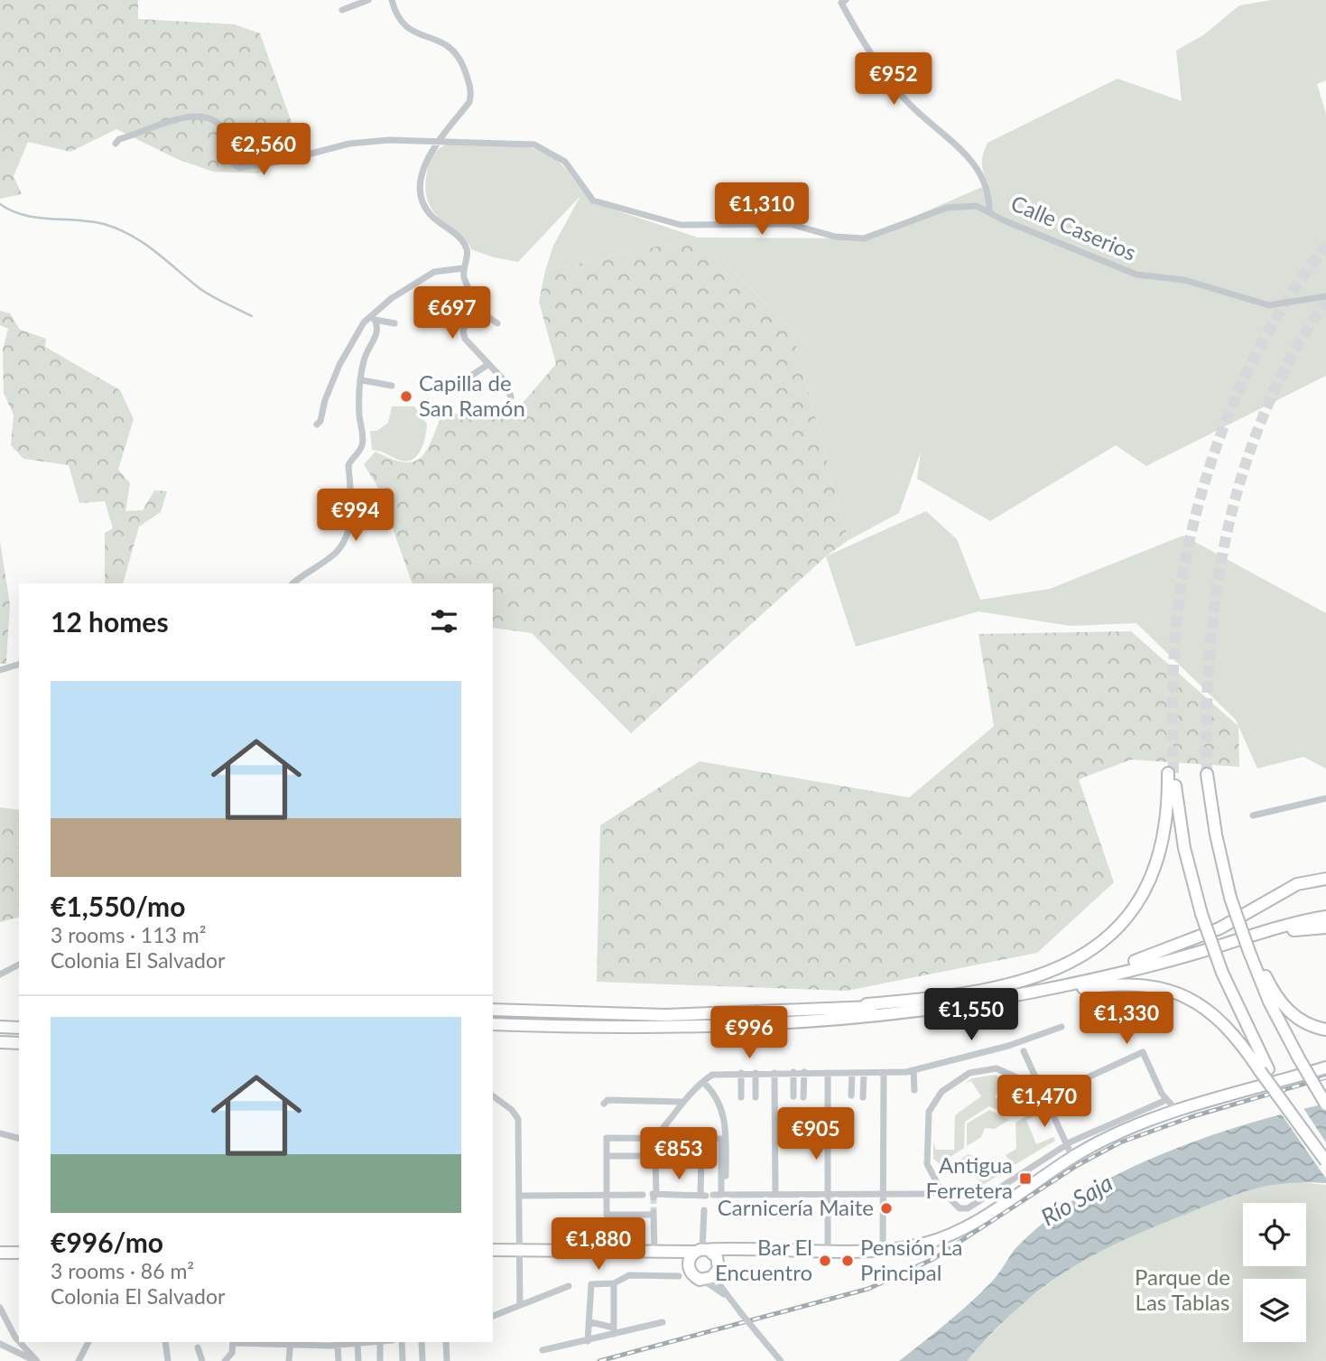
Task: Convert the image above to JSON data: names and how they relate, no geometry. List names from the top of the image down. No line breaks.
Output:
{"streets":{"street":["Calle Caserios"]},"water":["Río Saja"],"parks":["Parque de Las Tablas"],"places":{"other":["Capilla de San Ramón","Carnicería Maite","Bar El Encuentro","Pensión La Principal"],"transit":["Antigua Ferretera"]},"page":{"price":["€952","€2,560","€1,310","€697","€994","€1,550","€1,330","€996","€1,470","€905","€853","€1,880"],"heading":"12 homes","list":[{"name":"€1,550/mo","note":"3 rooms · 113 m² · Colonia El Salvador"},{"name":"€996/mo","note":"3 rooms · 86 m² · Colonia El Salvador"}]}}
